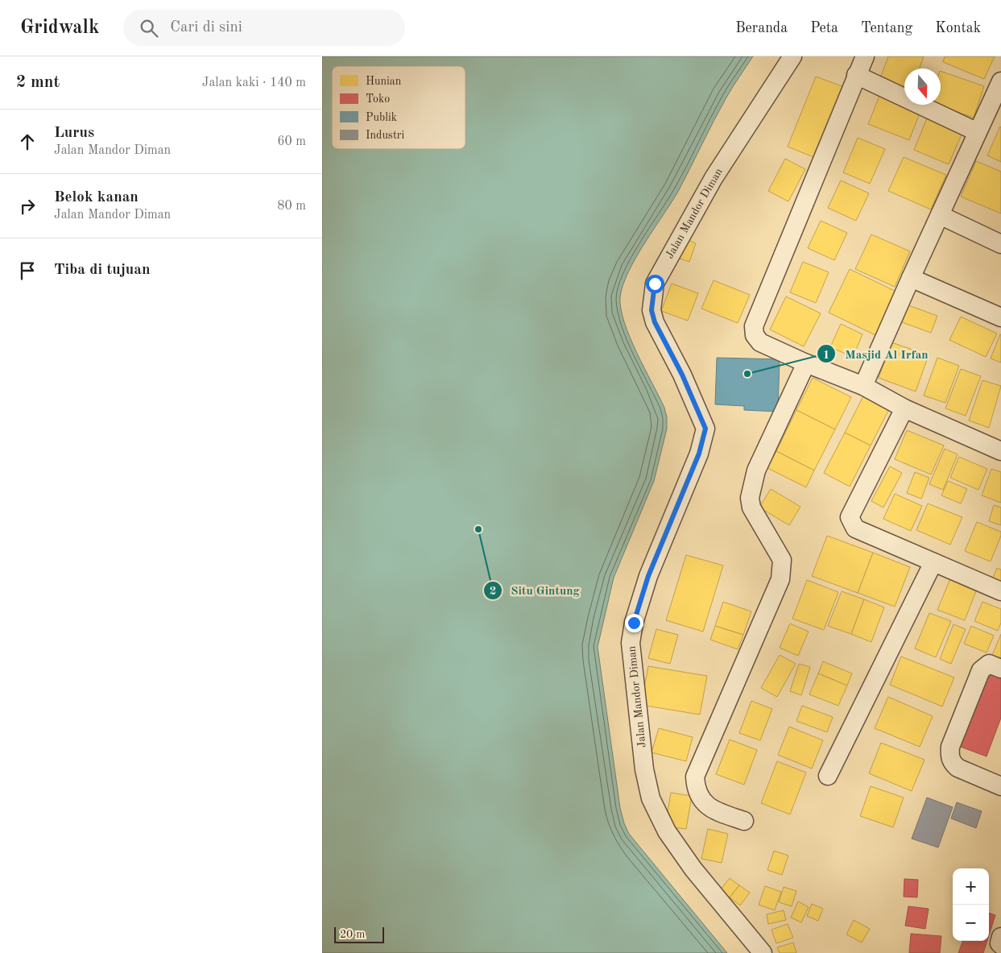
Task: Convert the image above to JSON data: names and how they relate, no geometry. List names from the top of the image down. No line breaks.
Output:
{"streets":{"street":["Jalan Mandor Diman"]},"places":["Masjid Al Irfan","Situ Gintung"],"legend":["Hunian","Toko","Publik","Industri"],"scale_bar":"20 m","north":"bottom","page":{"header":"Gridwalk","search":"Cari di sini","nav":["Beranda","Peta","Tentang","Kontak"],"heading":["2 mnt","Jalan kaki · 140 m"],"list":[["Lurus","Jalan Mandor Diman","60 m"],["Belok kanan","Jalan Mandor Diman","80 m"],"Tiba di tujuan"],"map_buttons":["+","−"],"scale":"20 m"}}
